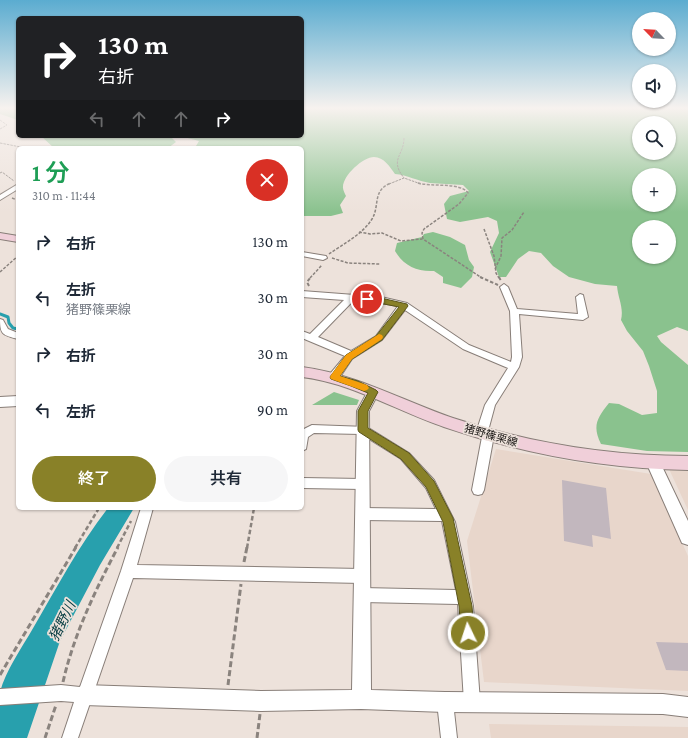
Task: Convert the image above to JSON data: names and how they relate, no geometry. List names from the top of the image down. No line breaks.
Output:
{"streets":{"main road":["猪野篠栗線"]},"water":["猪野川"],"north":"top left","page":{"map_buttons":["+","−"],"turn":["130 m","右折"],"heading":["1 分","310 m · 11:44"],"list":[{"name":"右折","value":"130 m"},{"name":"左折","note":"猪野篠栗線","value":"30 m"},{"name":"右折","value":"30 m"},{"name":"左折","value":"90 m"}],"buttons":["終了","共有"]}}
